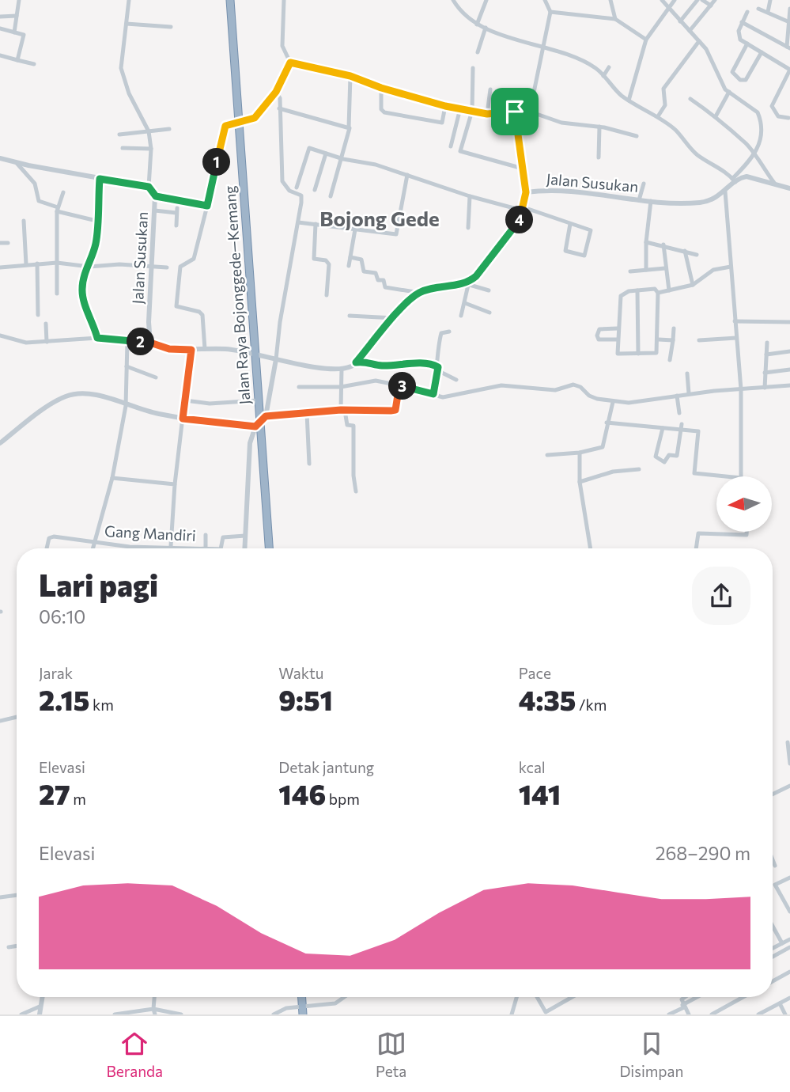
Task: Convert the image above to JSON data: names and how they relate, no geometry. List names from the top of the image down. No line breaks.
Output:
{"streets":{"highway":["Jalan Raya Bojonggede—Kemang"],"street":["Jalan Susukan","Gang Mandiri"]},"districts":["Bojong Gede"],"north":"left","page":{"pins":["1","4","2","3"],"heading":["Lari pagi","06:10"],"stats":[["Jarak","2.15 km"],["Waktu","9:51"],["Pace","4:35 /km"],["Elevasi","27 m"],["Detak jantung","146 bpm"],["kcal","141"]],"chart":["Elevasi","268–290 m"],"tabs":["Beranda","Peta","Disimpan"]}}
